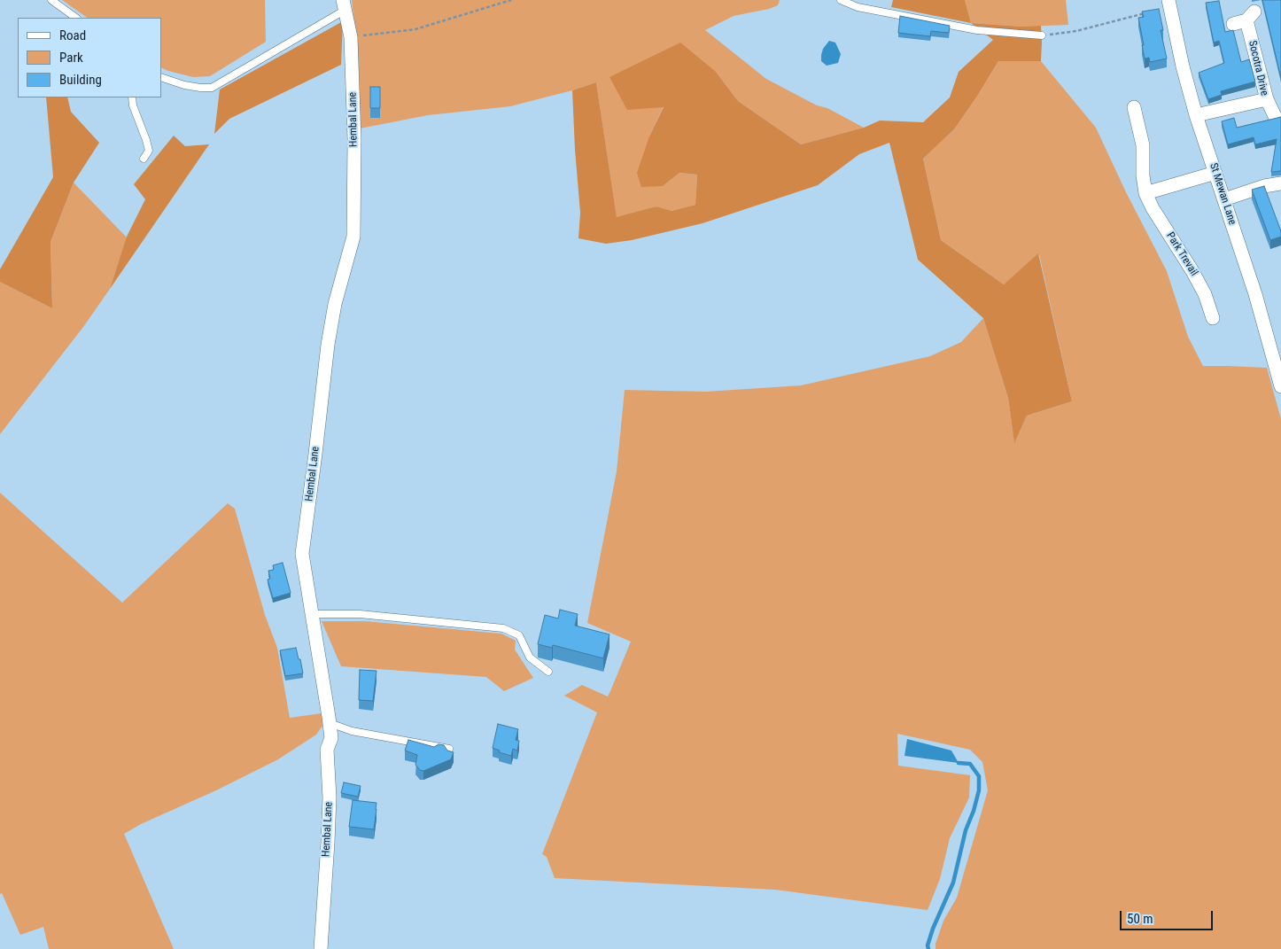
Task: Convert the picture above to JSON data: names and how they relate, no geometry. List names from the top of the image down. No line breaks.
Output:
{"streets":{"street":["Socotra Drive","Hembal Lane","St Mewan Lane","Park Trevail"]},"crossings":[["Socotra Drive","St Mewan Lane"]],"legend":["Road","Park","Building"],"scale_bar":"50 m"}
